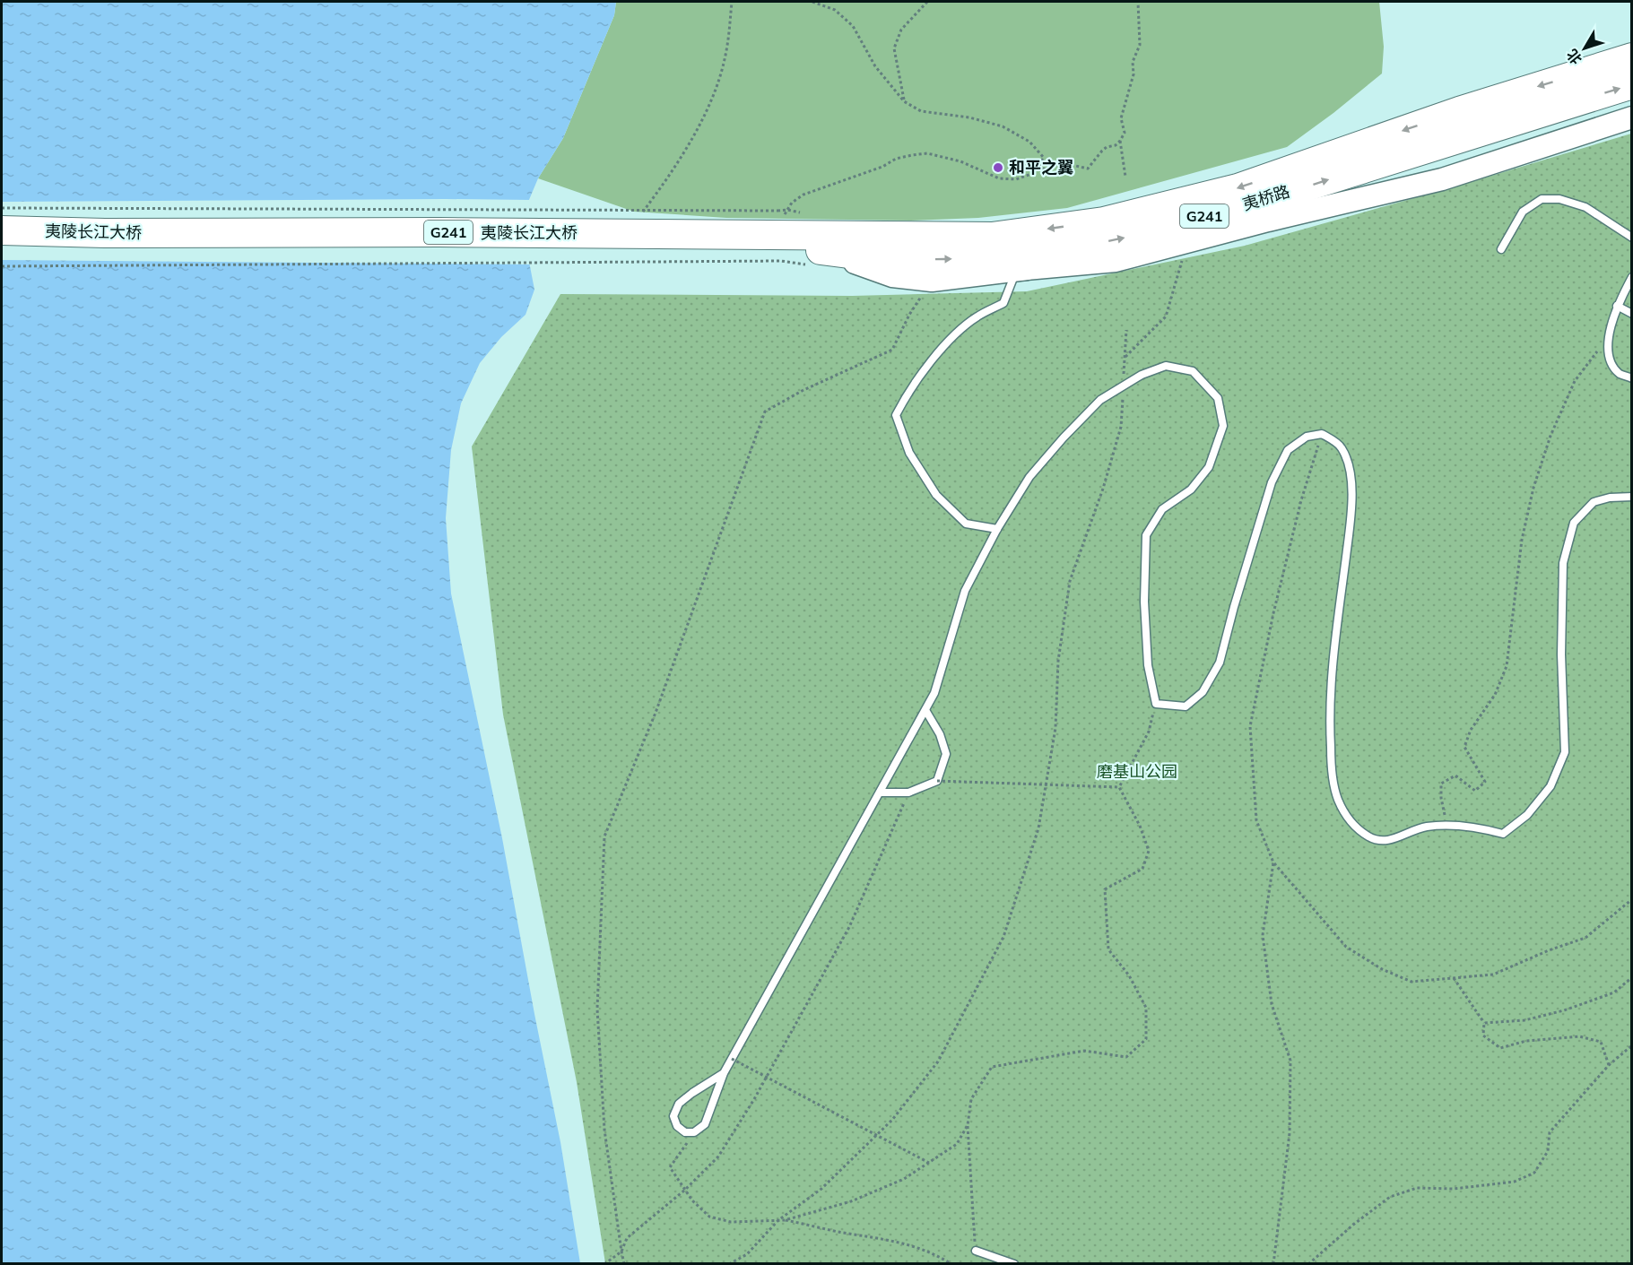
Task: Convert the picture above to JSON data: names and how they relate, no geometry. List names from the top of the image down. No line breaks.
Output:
{"streets":{"highway":["夷桥路","G241","夷陵长江大桥"]},"crossings":[["夷桥路","夷陵长江大桥"]],"parks":["磨基山公园"],"places":["和平之翼"],"north":"bottom left"}
